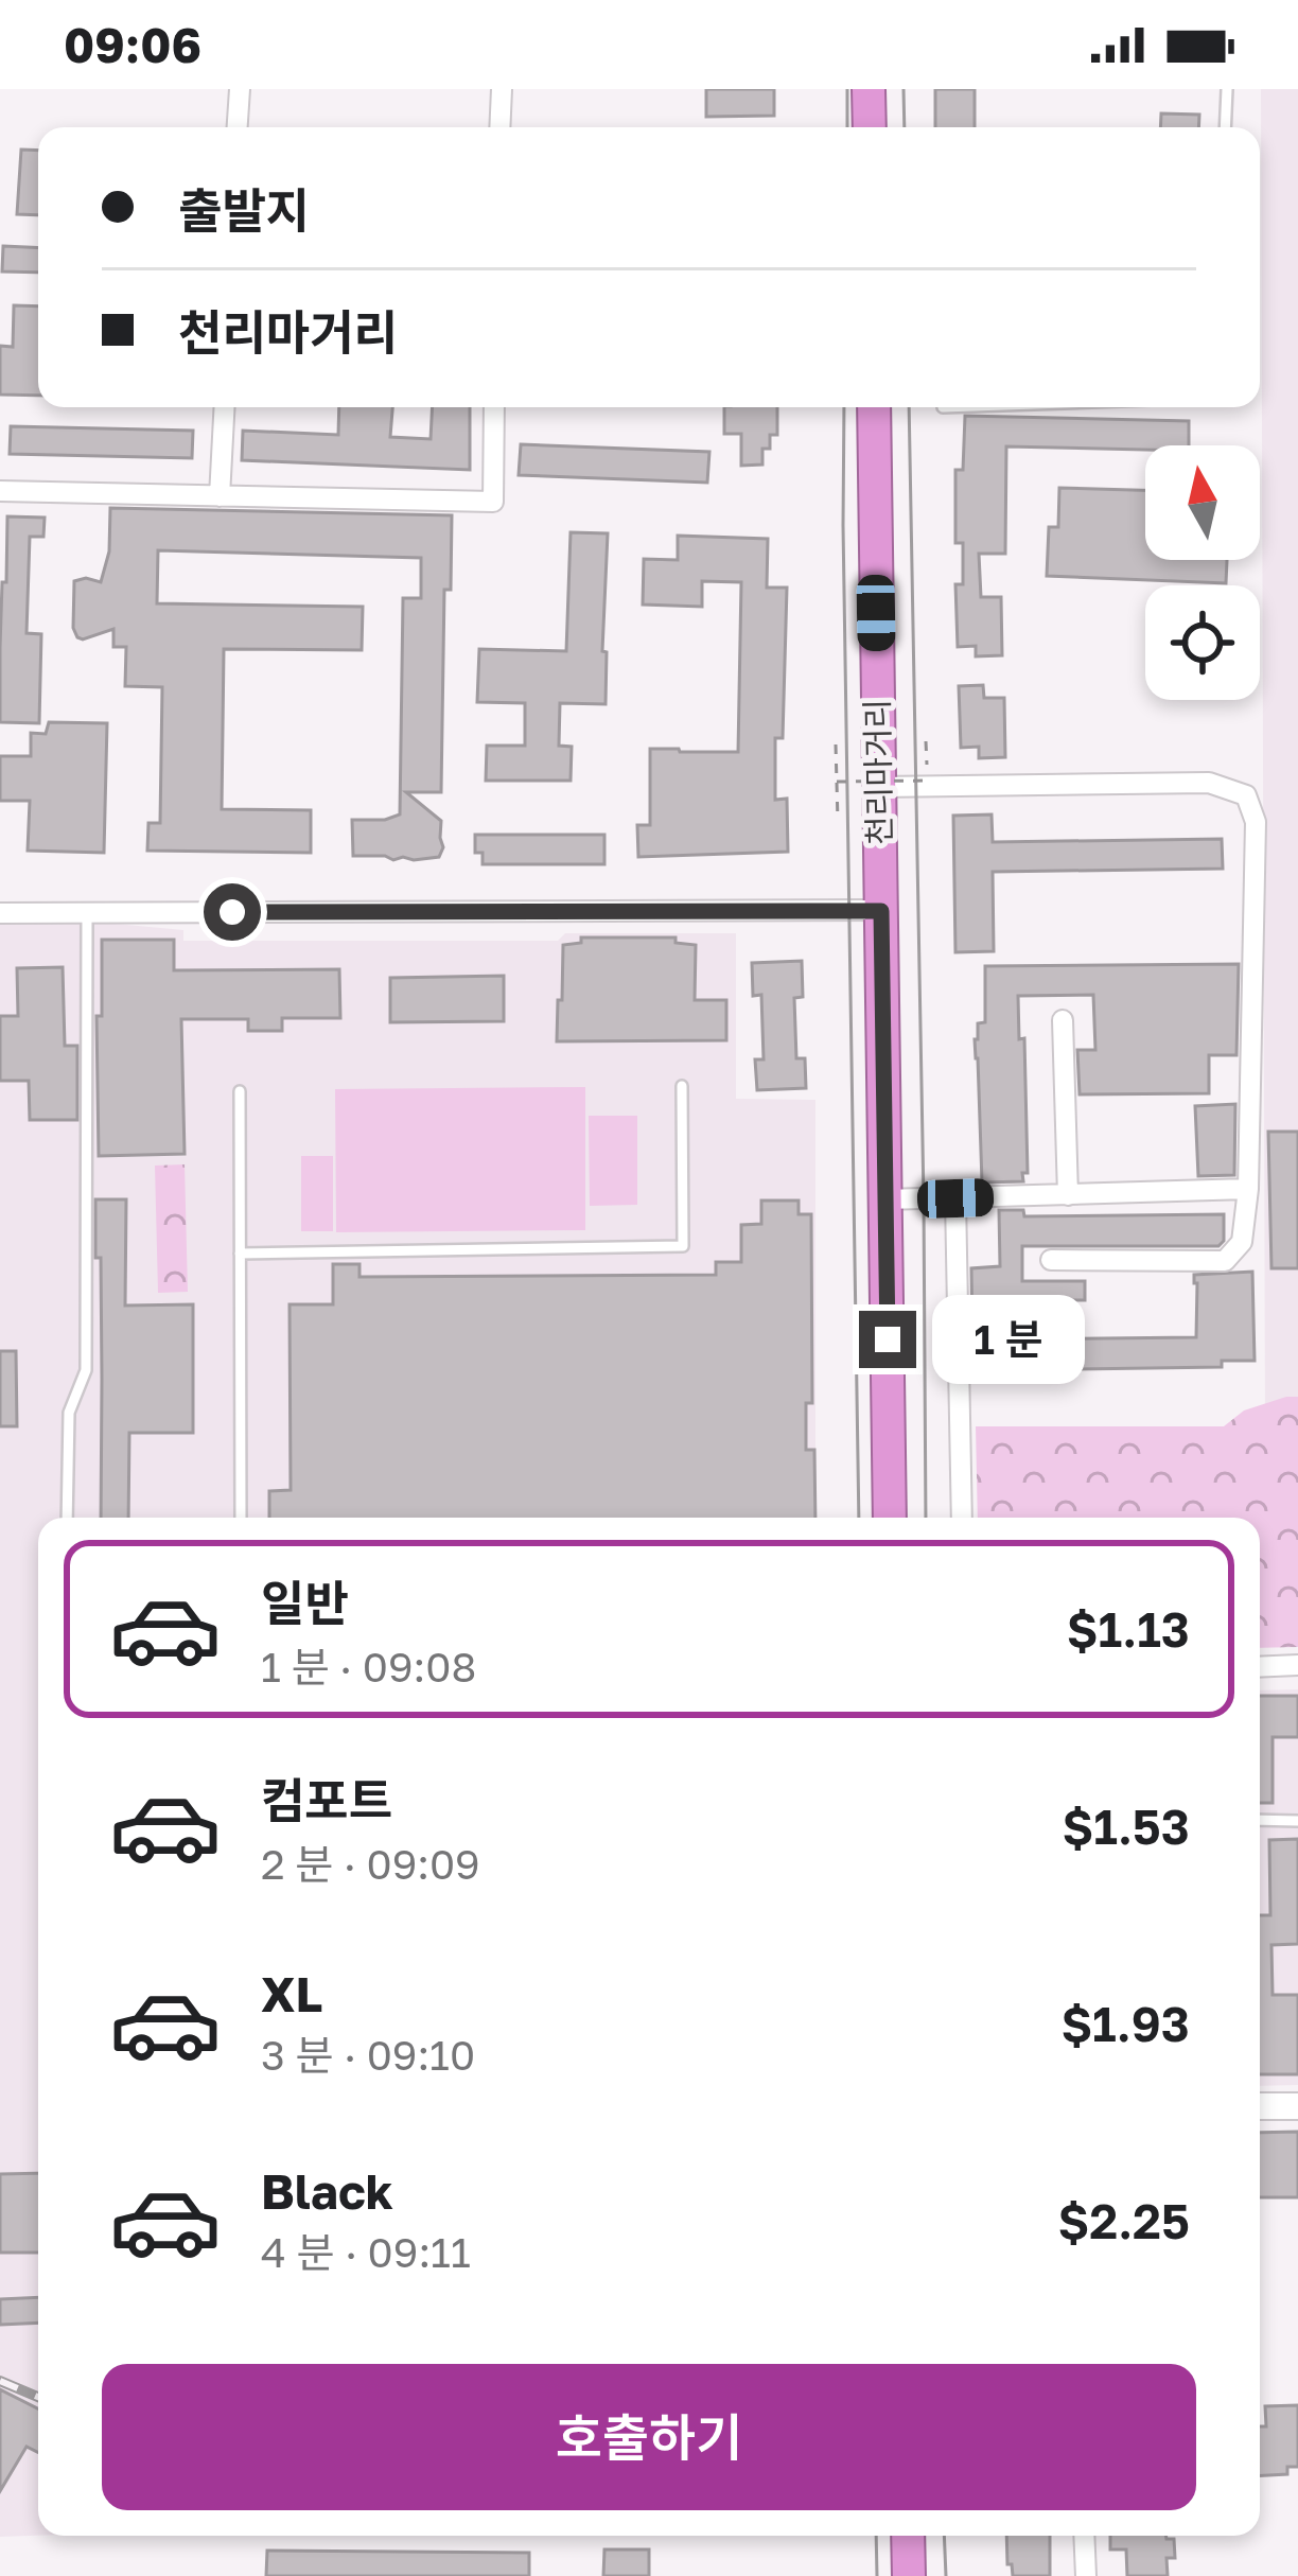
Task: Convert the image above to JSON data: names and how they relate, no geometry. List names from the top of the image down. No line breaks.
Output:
{"streets":{"highway":["천리마거리"]},"north":"top","page":{"status":"09:06","banner":["출발지","천리마거리"],"bubble":"1 분","list":[{"name":"일반","note":"1 분 · 09:08","value":"$1.13"},{"name":"컴포트","note":"2 분 · 09:09","value":"$1.53"},{"name":"XL","note":"3 분 · 09:10","value":"$1.93"},{"name":"Black","note":"4 분 · 09:11","value":"$2.25"}],"buttons":"호출하기"}}
